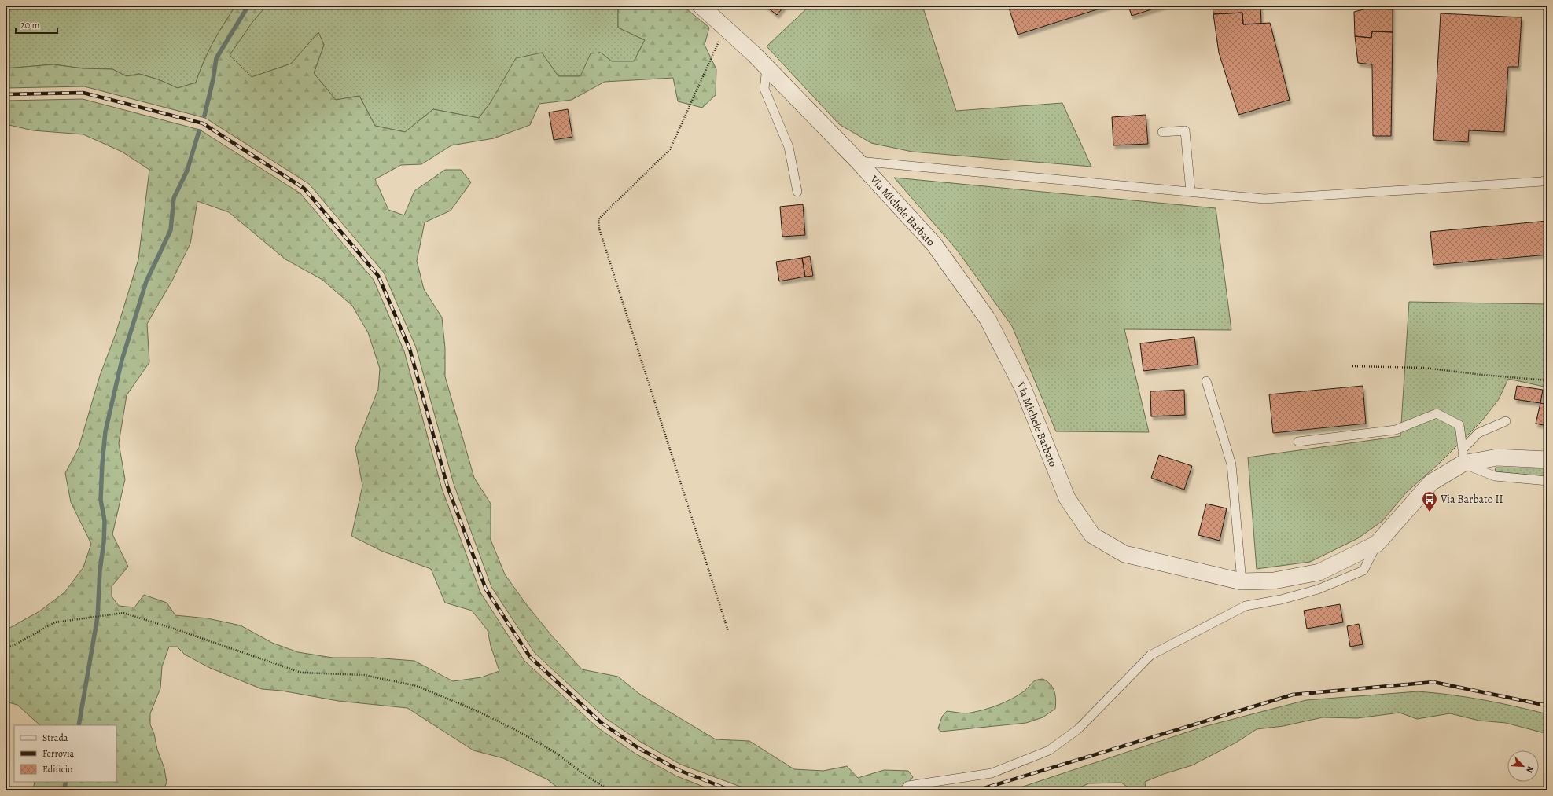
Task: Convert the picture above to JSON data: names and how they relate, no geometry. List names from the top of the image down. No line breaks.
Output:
{"streets":{"street":["Via Michele Barbato"]},"places":{"bus stop":["Via Barbato II"]},"legend":["Strada","Ferrovia","Edificio"],"scale_bar":"20 m","north":"bottom right"}
